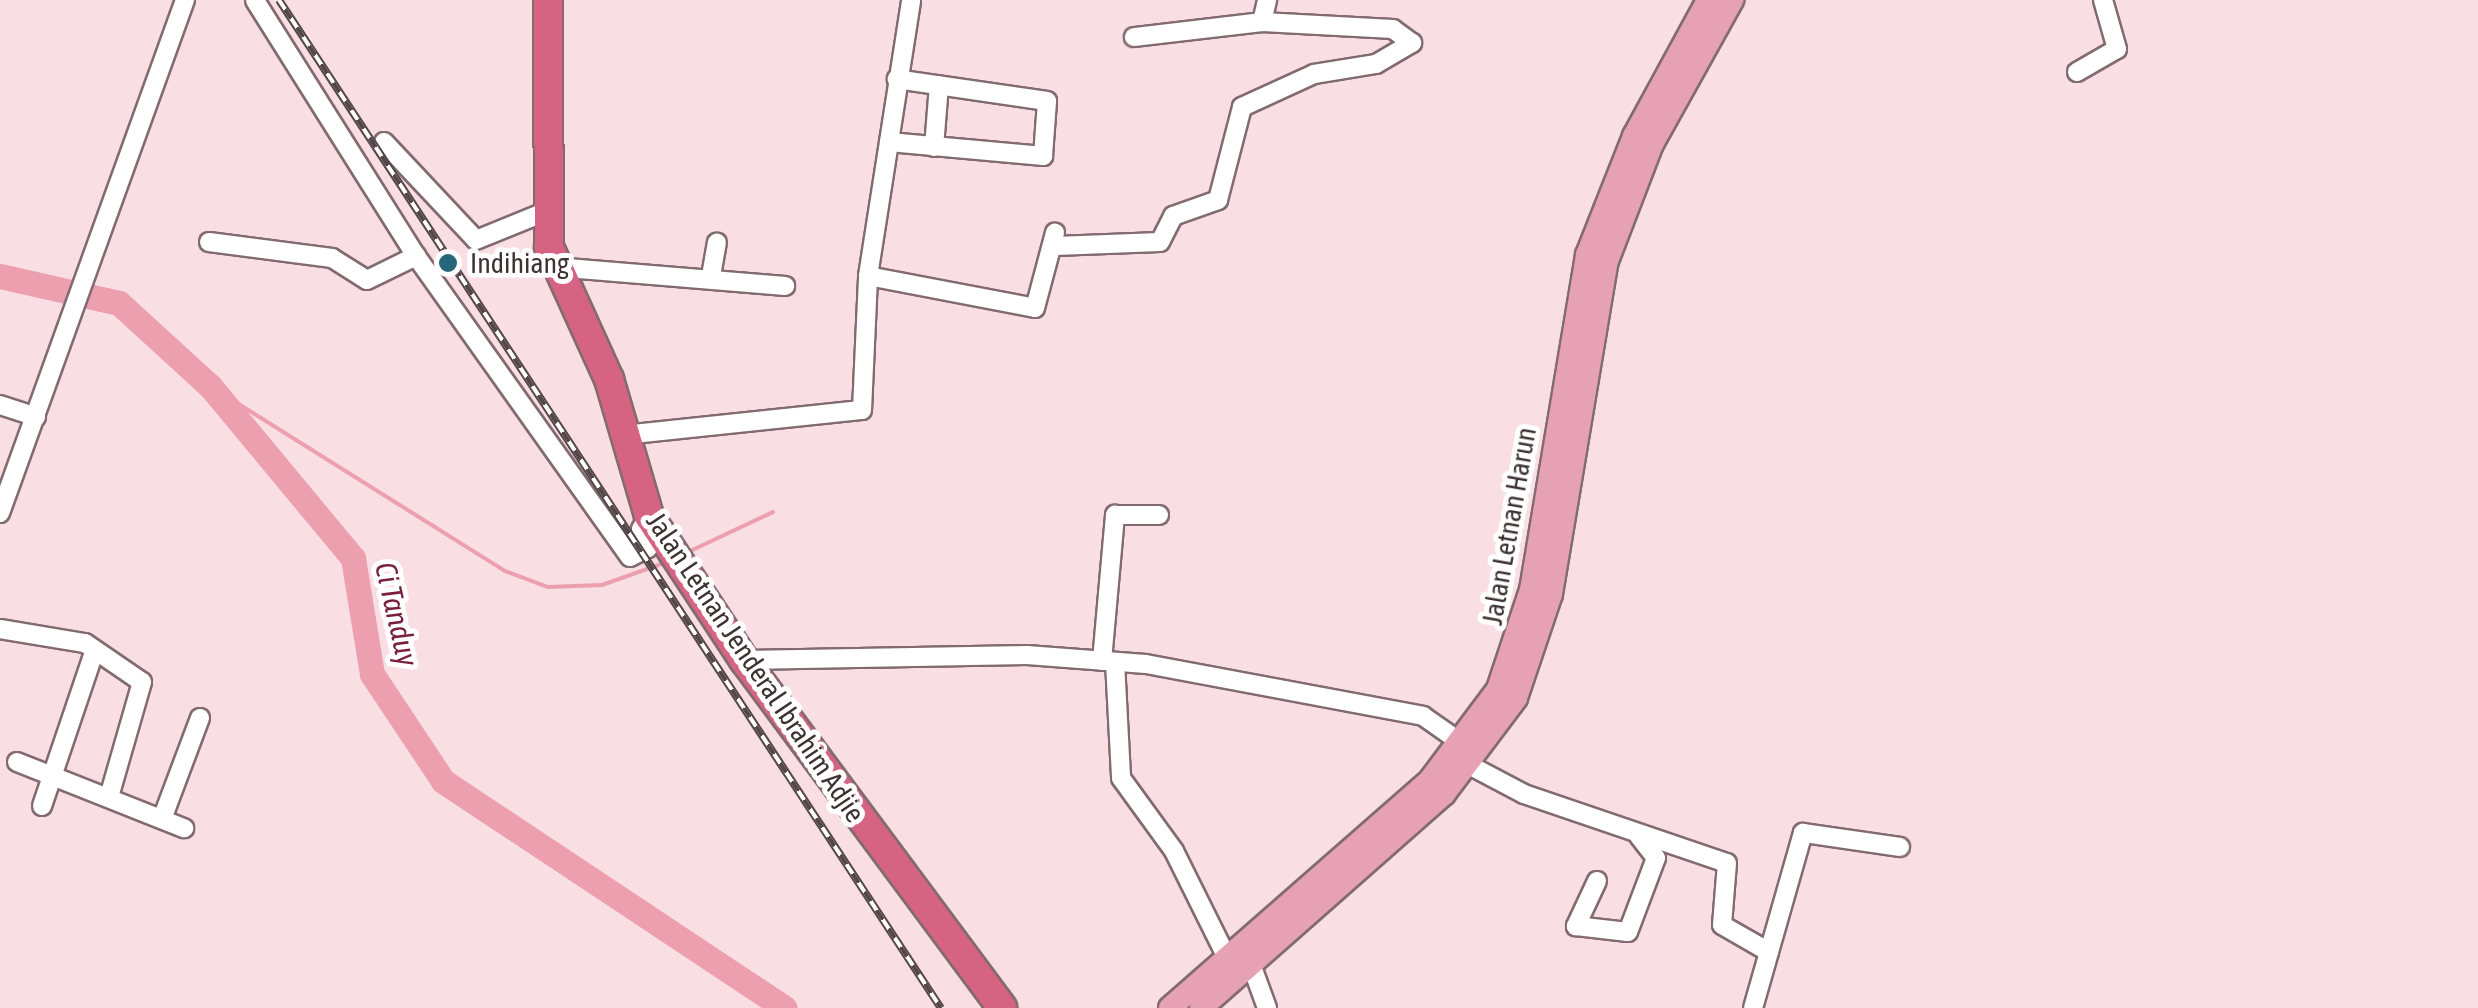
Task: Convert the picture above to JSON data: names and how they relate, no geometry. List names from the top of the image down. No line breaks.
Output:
{"streets":{"highway":["Jalan Letnan Jenderal Ibrahim Adjie"],"main road":["Jalan Letnan Harun"]},"water":["Ci Tanduy"],"places":["Indihiang"]}
